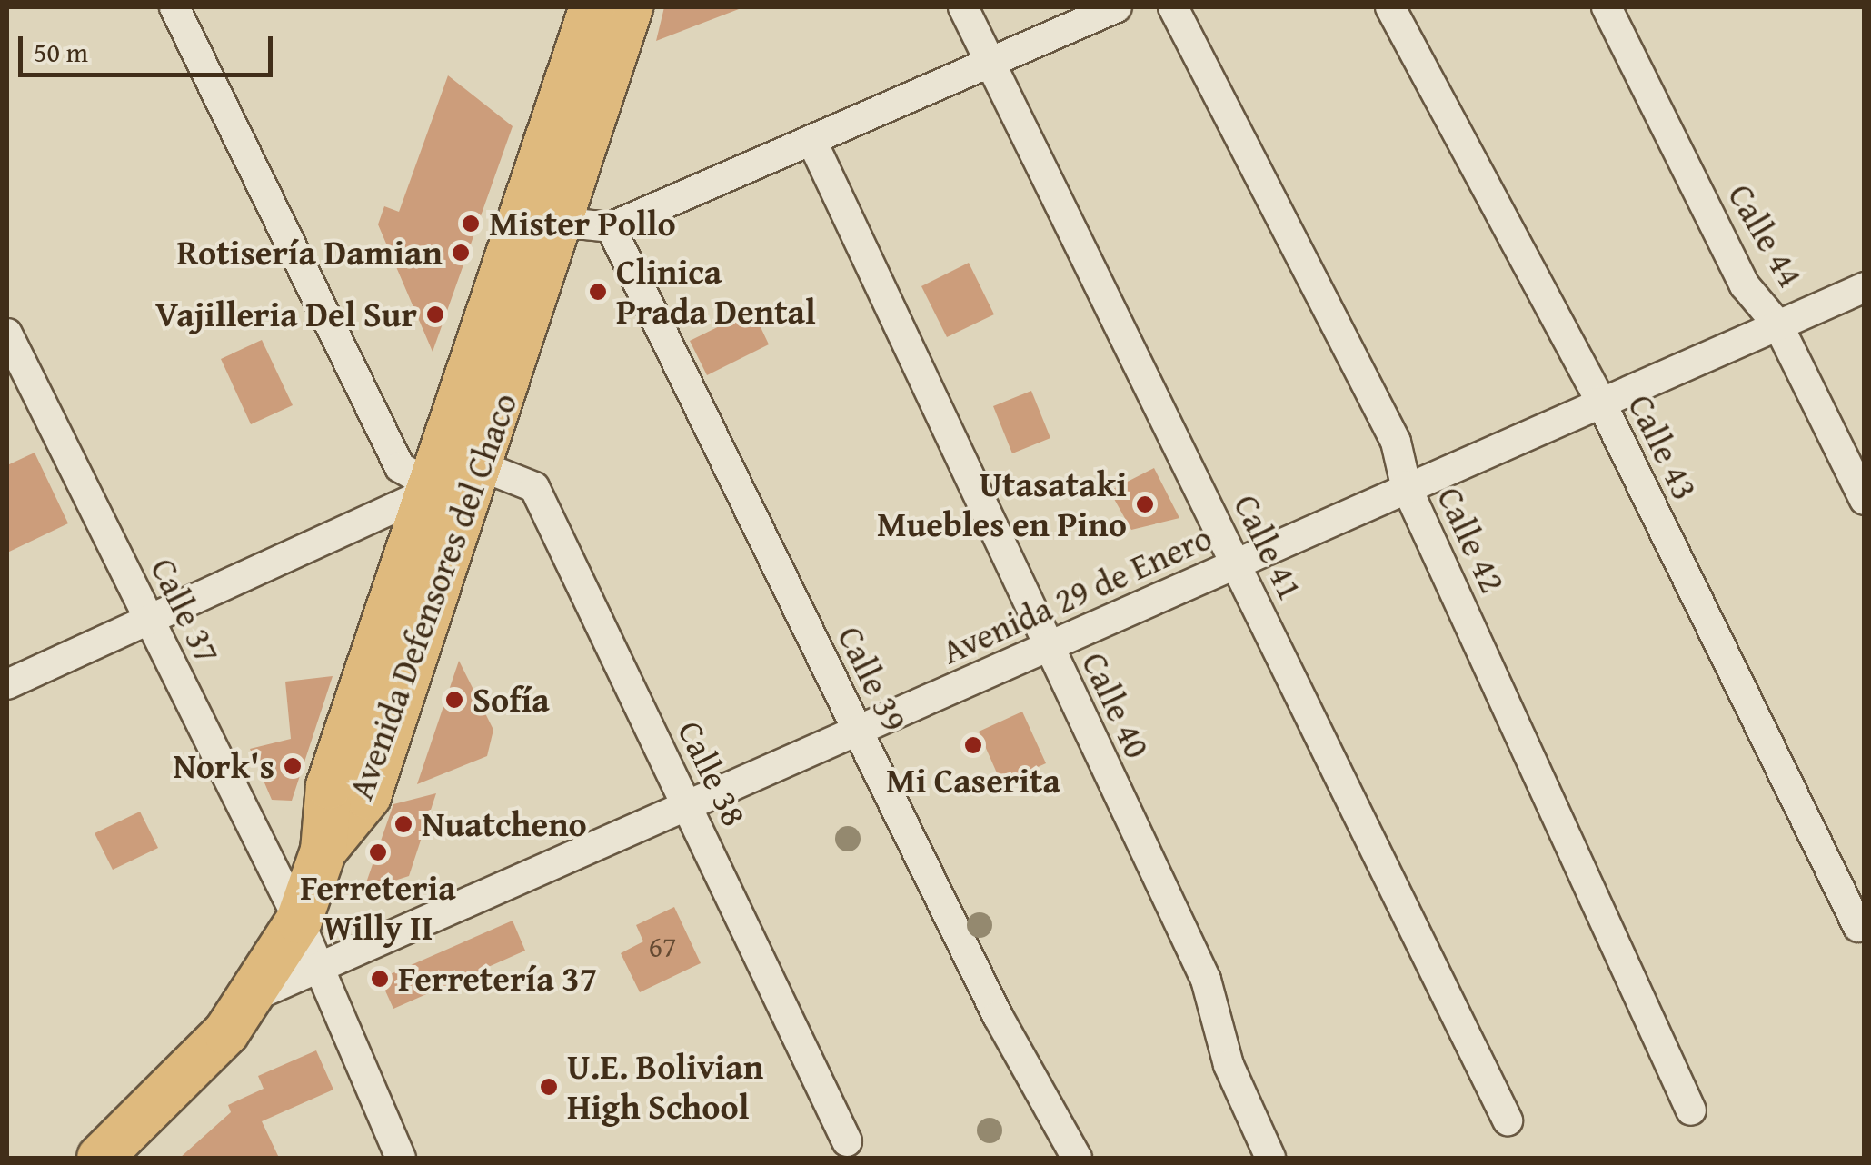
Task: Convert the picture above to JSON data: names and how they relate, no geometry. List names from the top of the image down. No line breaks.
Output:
{"streets":{"main road":["Avenida Defensores del Chaco"],"street":["Calle 44","Calle 43","Calle 42","Calle 41","Avenida 29 de Enero","Calle 37","Calle 39","Calle 40","Calle 38"]},"crossings":[["Calle 44","Avenida 29 de Enero"],["Calle 43","Avenida 29 de Enero"],["Calle 42","Avenida 29 de Enero"],["Calle 41","Avenida 29 de Enero"],["Avenida 29 de Enero","Calle 37"],["Avenida 29 de Enero","Calle 39"],["Avenida 29 de Enero","Calle 40"],["Avenida 29 de Enero","Calle 38"],["Avenida Defensores del Chaco","Calle 38"]],"places":["Mister Pollo","Rotisería Damian","Clinica Prada Dental","Vajilleria Del Sur","Utasataki Muebles en Pino","Sofía","Mi Caserita","Nork's","Nuatcheno","Ferreteria Willy II","Ferretería 37","U.E. Bolivian High School"],"house_numbers":["67"],"scale_bar":"50 m"}
